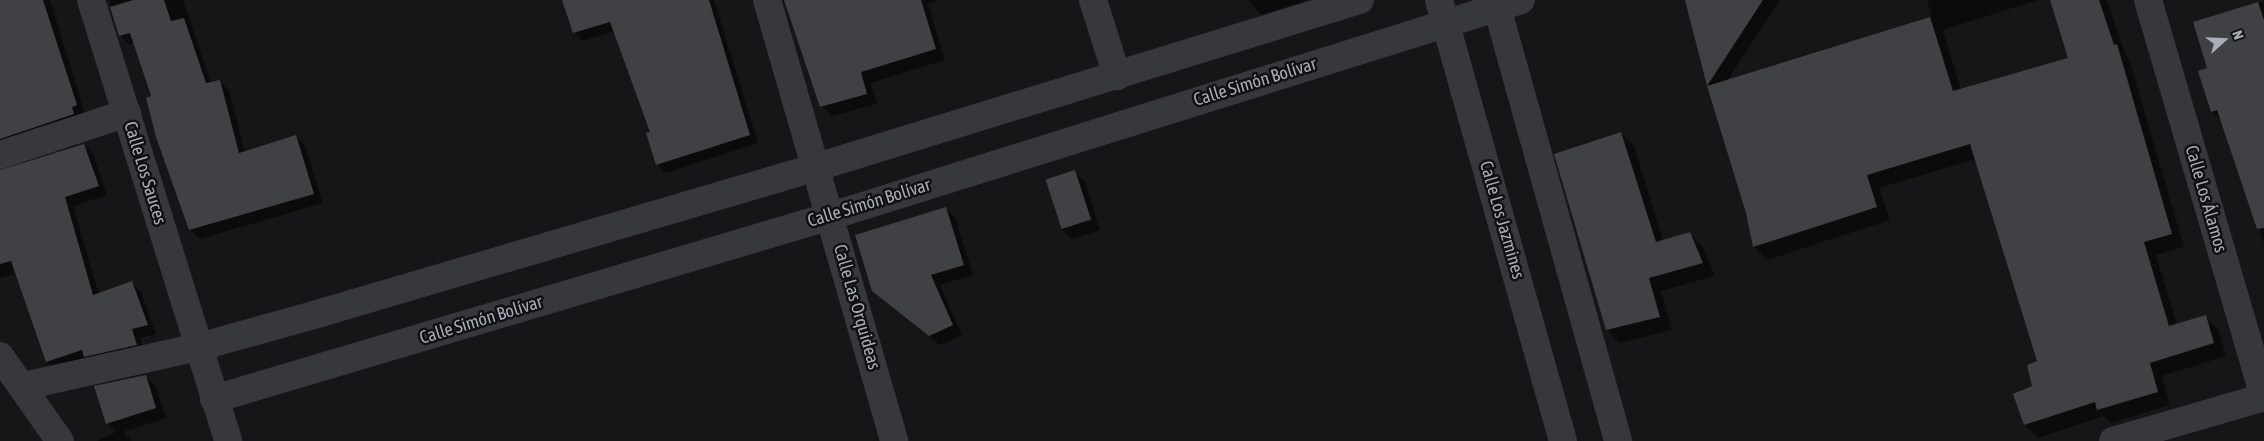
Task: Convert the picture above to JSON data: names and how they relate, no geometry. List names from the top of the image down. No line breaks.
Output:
{"streets":{"street":["Calle Simón Bolívar","Calle Los Sauces","Calle Los Álamos","Calle Los Jazmines","Calle Las Orquideas"]},"crossings":[["Calle Simón Bolívar","Calle Los Sauces"],["Calle Simón Bolívar","Calle Los Jazmines"],["Calle Simón Bolívar","Calle Las Orquideas"]],"north":"right"}
